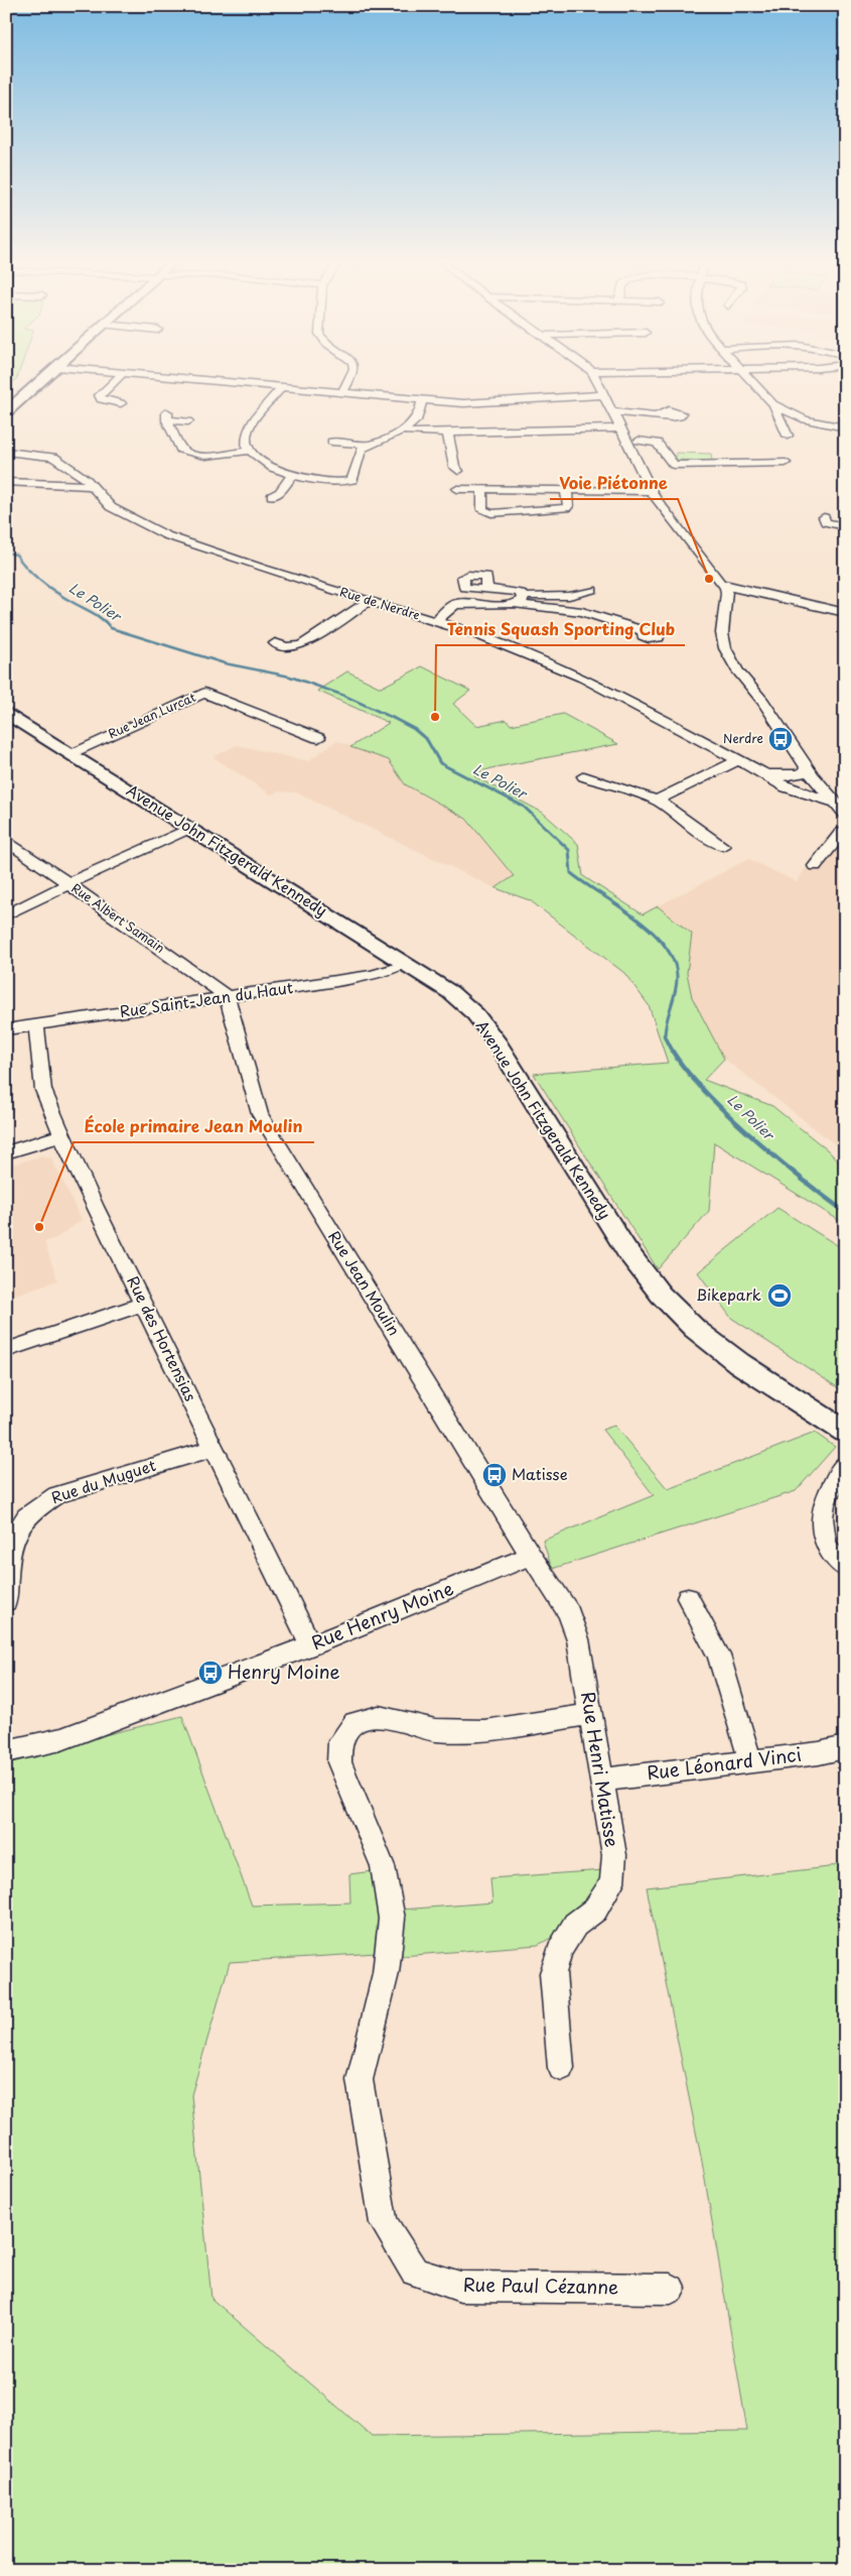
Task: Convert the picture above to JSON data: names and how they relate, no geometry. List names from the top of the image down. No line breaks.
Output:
{"streets":{"main road":["Avenue John Fitzgerald Kennedy"],"street":["Rue de Nerdre","Rue Jean Lurcat","Rue Albert Samain","Rue Saint-Jean du Haut","Rue Jean Moulin","Rue des Hortensias","Rue du Muguet","Rue Henry Moine","Rue Léonard Vinci","Rue Henri Matisse","Rue Paul Cézanne"]},"crossings":[["Rue Jean Lurcat","Avenue John Fitzgerald Kennedy"],["Avenue John Fitzgerald Kennedy","Rue Saint-Jean du Haut"],["Rue Albert Samain","Rue Saint-Jean du Haut"],["Rue Albert Samain","Rue Jean Moulin"],["Rue Saint-Jean du Haut","Rue Jean Moulin"],["Rue Saint-Jean du Haut","Rue des Hortensias"],["Rue Jean Moulin","Rue Henry Moine"],["Rue Jean Moulin","Rue Henri Matisse"],["Rue des Hortensias","Rue du Muguet"],["Rue des Hortensias","Rue Henry Moine"],["Rue Henry Moine","Rue Henri Matisse"],["Rue Léonard Vinci","Rue Henri Matisse"],["Rue Henri Matisse","Rue Paul Cézanne"]],"water":["Le Polier"],"places":{"other":["Voie Piétonne","Tennis Squash Sporting Club","École primaire Jean Moulin"],"bus stop":["Nerdre","Matisse","Henry Moine"],"sports":["Bikepark"]}}
